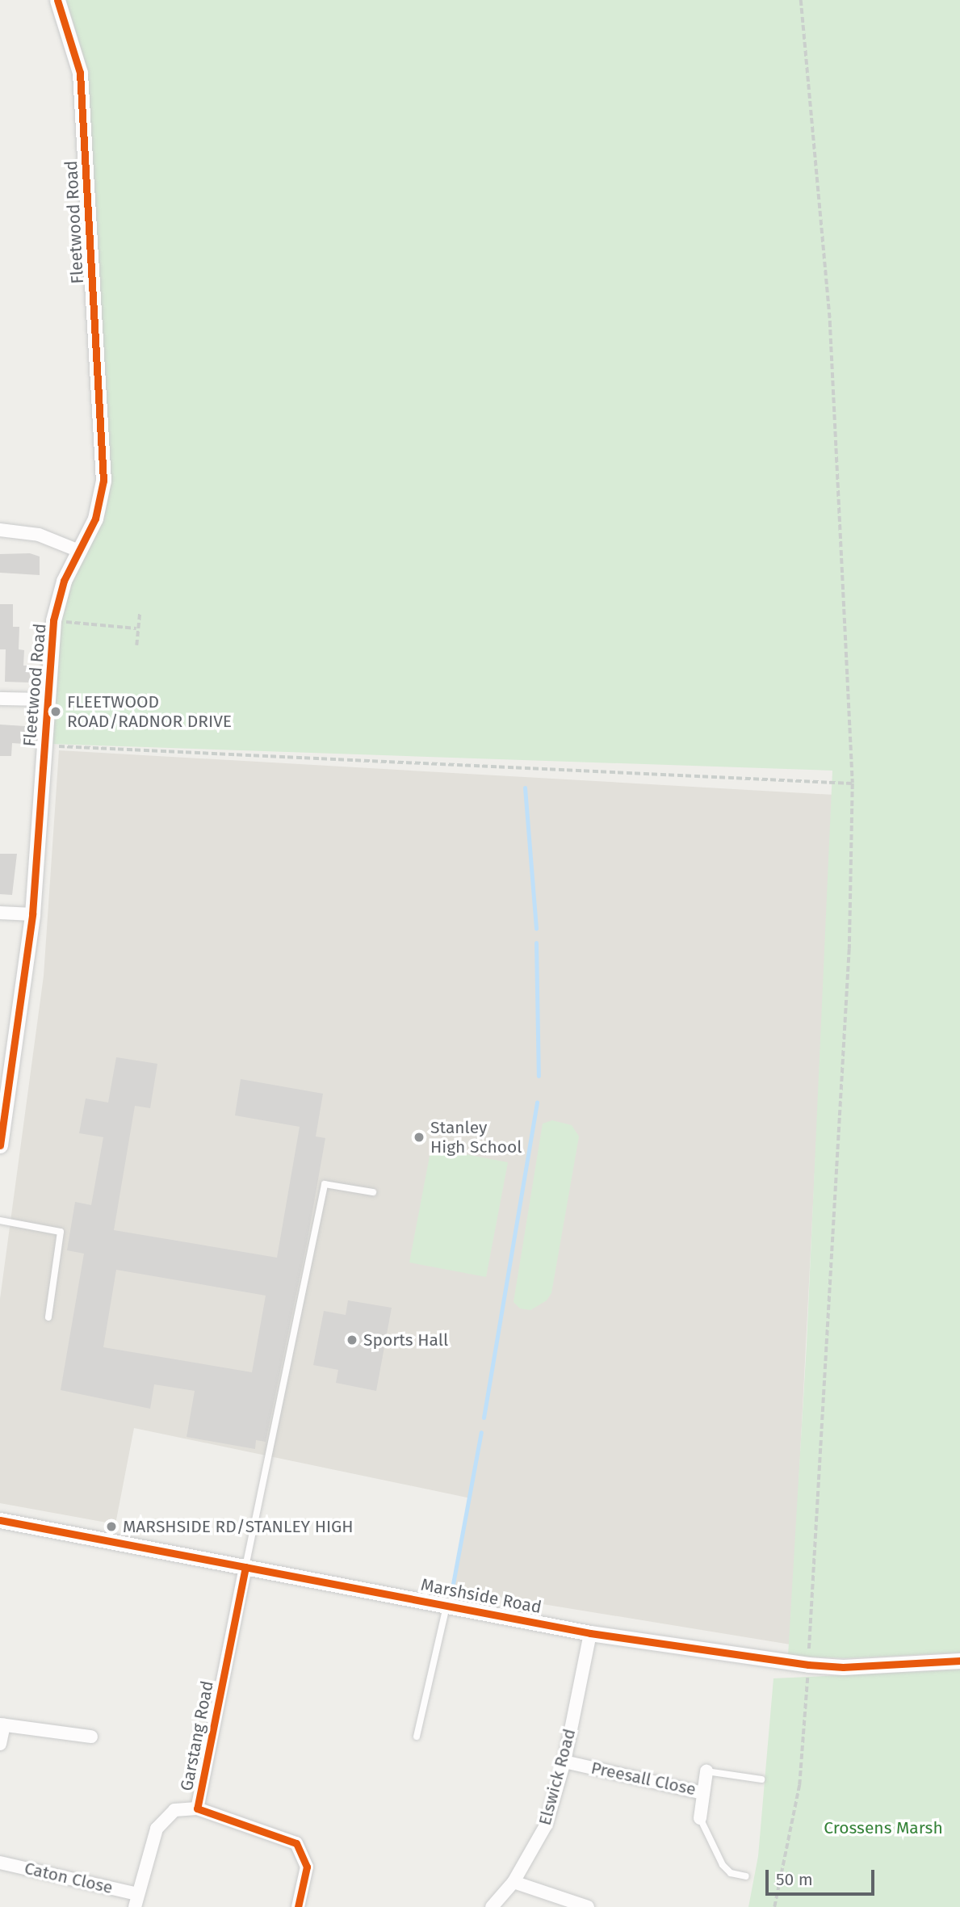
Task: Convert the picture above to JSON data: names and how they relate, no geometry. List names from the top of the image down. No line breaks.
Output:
{"streets":{"street":["Fleetwood Road","Marshside Road","Garstang Road","Elswick Road","Preesall Close","Caton Close"]},"crossings":[["Marshside Road","Garstang Road"],["Marshside Road","Elswick Road"],["Elswick Road","Preesall Close"]],"parks":["Crossens Marsh"],"places":["FLEETWOOD ROAD/RADNOR DRIVE","Stanley High School","Sports Hall","MARSHSIDE RD/STANLEY HIGH"],"scale_bar":"50 m"}
